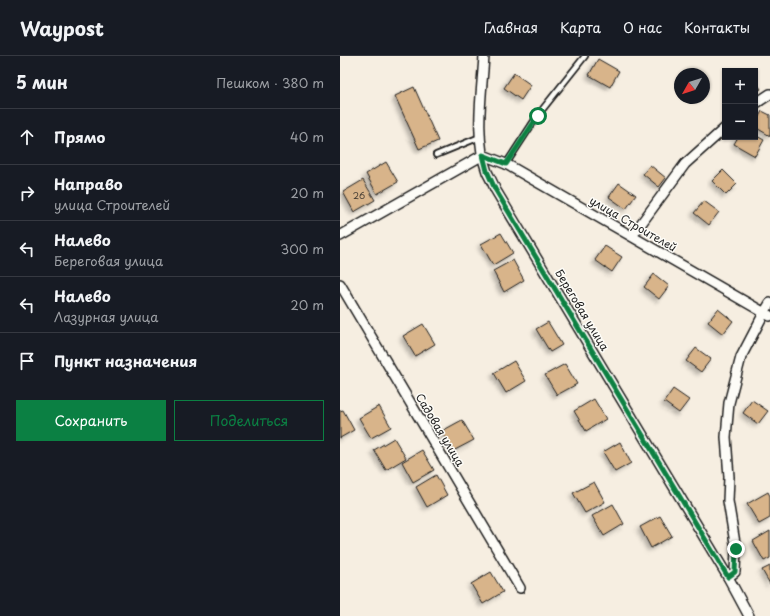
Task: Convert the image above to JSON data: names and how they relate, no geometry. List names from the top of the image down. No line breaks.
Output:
{"streets":{"street":["улица Строителей","Береговая улица","Садовая улица"]},"crossings":[["улица Строителей","Береговая улица"]],"house_numbers":["26"],"north":"bottom left","page":{"header":"Waypost","nav":["Главная","Карта","О нас","Контакты"],"heading":["5 мин","Пешком · 380 m"],"map_buttons":["+","−"],"list":[["Прямо","40 m"],["Направо","улица Строителей","20 m"],["Налево","Береговая улица","300 m"],["Налево","Лазурная улица","20 m"],"Пункт назначения"],"buttons":["Сохранить","Поделиться"]}}
